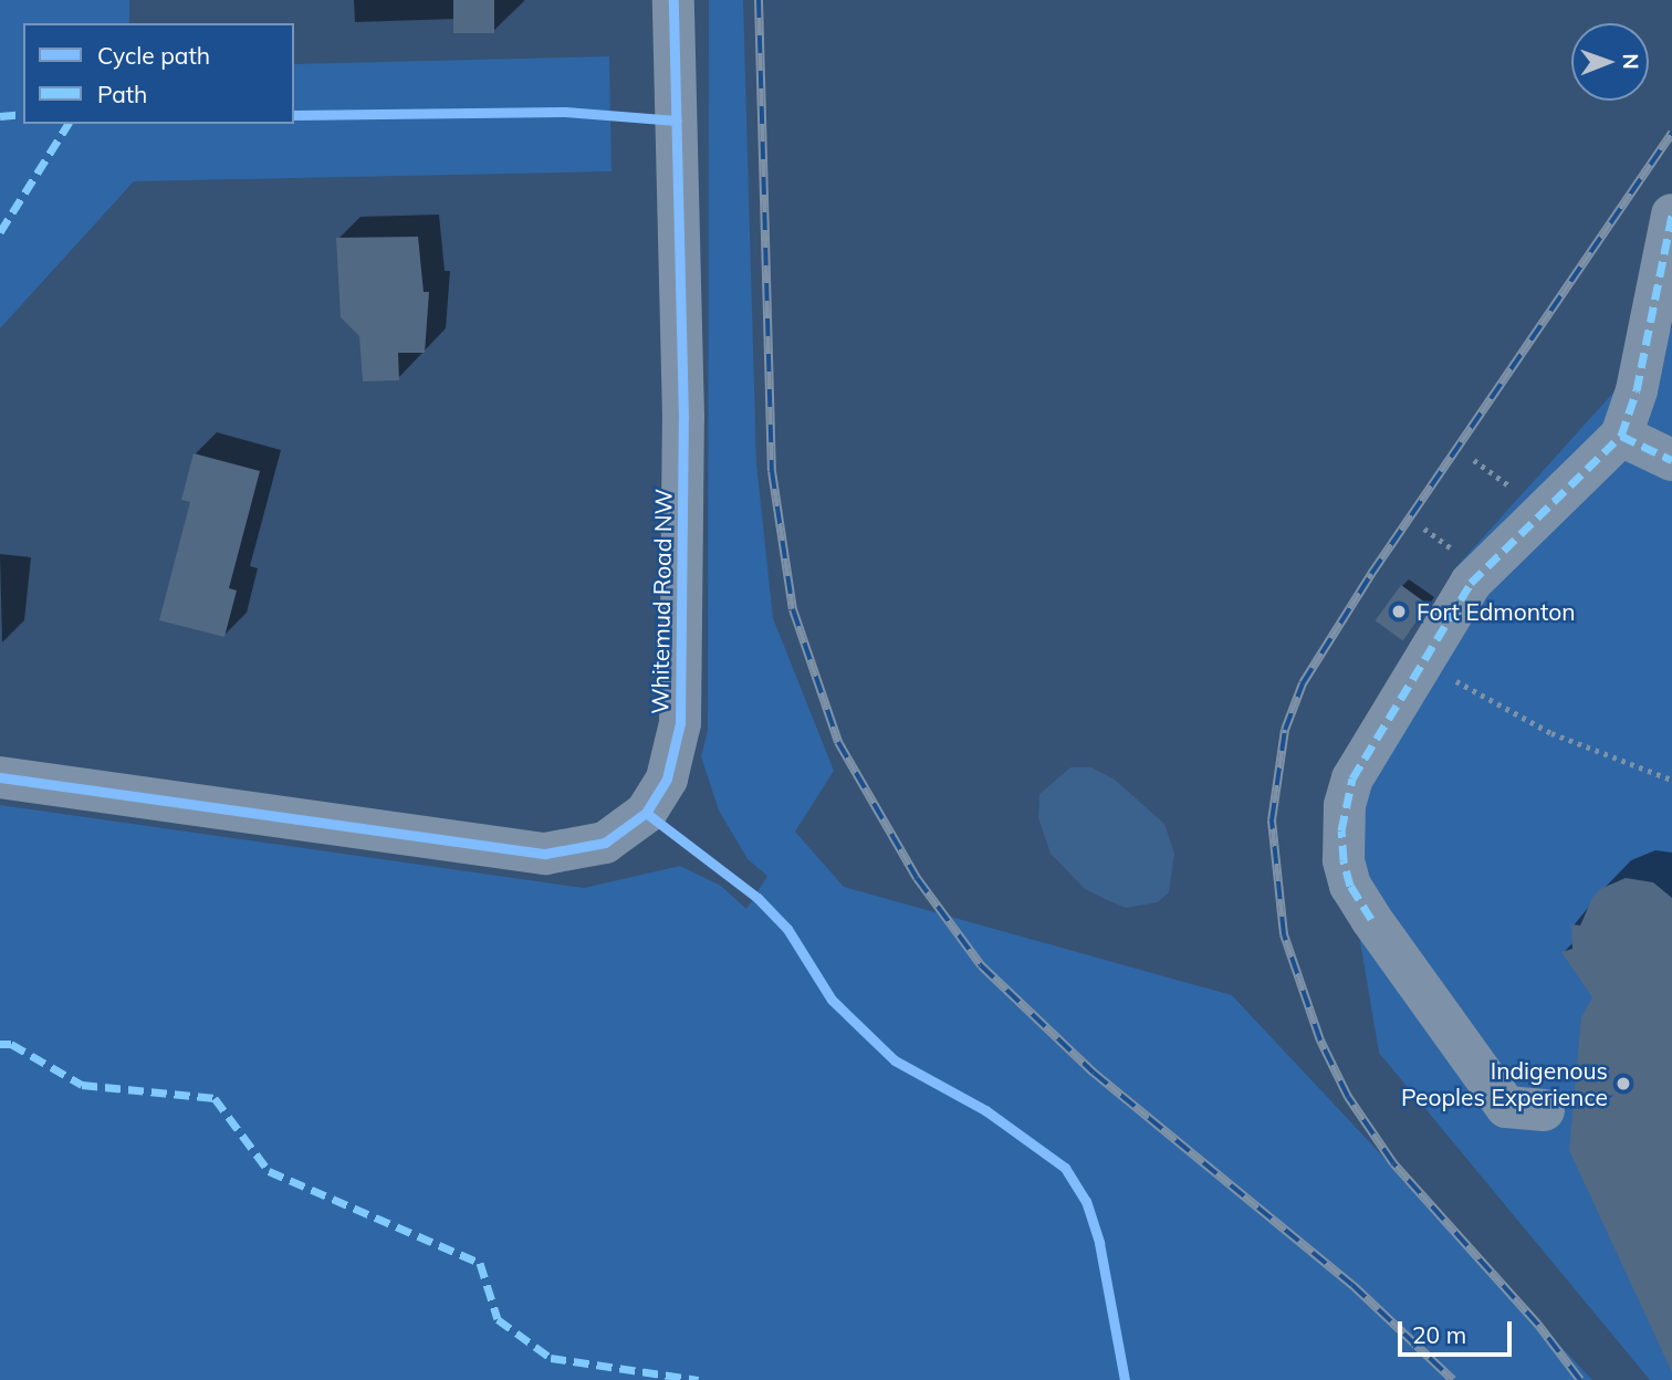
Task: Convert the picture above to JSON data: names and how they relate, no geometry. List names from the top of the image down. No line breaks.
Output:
{"streets":{"street":["Whitemud Road NW"]},"places":["Fort Edmonton","Indigenous Peoples Experience"],"legend":["Cycle path","Path"],"scale_bar":"20 m","north":"right"}
